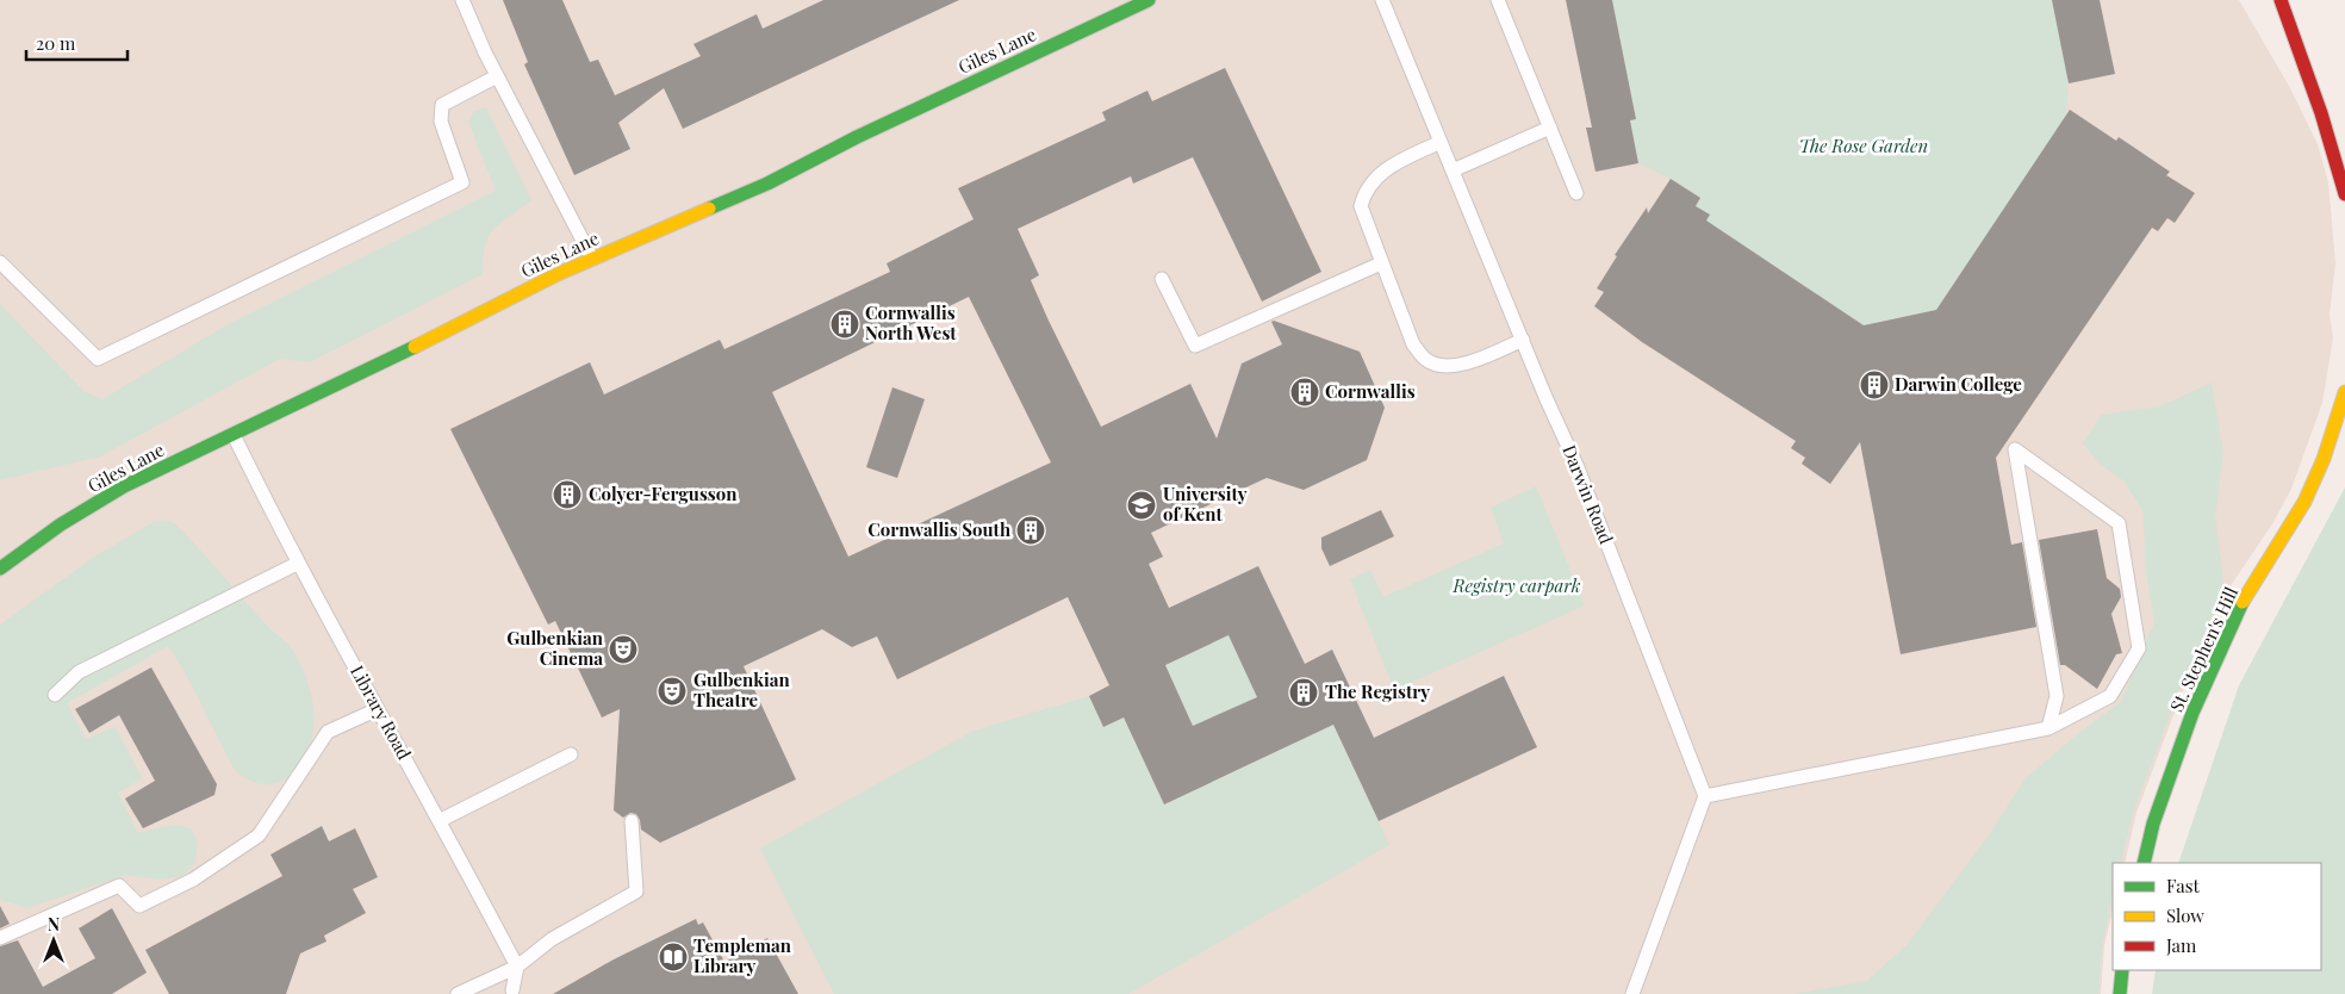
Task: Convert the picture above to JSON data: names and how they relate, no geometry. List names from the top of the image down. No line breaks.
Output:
{"streets":{"street":["Giles Lane","St. Stephen's Hill"],"lane":["Darwin Road","Library Road"]},"crossings":[["Giles Lane","Library Road"]],"parks":["The Rose Garden","Registry carpark"],"places":{"building":["Cornwallis North West","Darwin College","Cornwallis","Colyer-Fergusson","Cornwallis South","The Registry"],"school or university":["University of Kent"],"theatre":["Gulbenkian Cinema","Gulbenkian Theatre"],"library":["Templeman Library"]},"legend":["Fast","Slow","Jam"],"scale_bar":"20 m","north":"top"}
